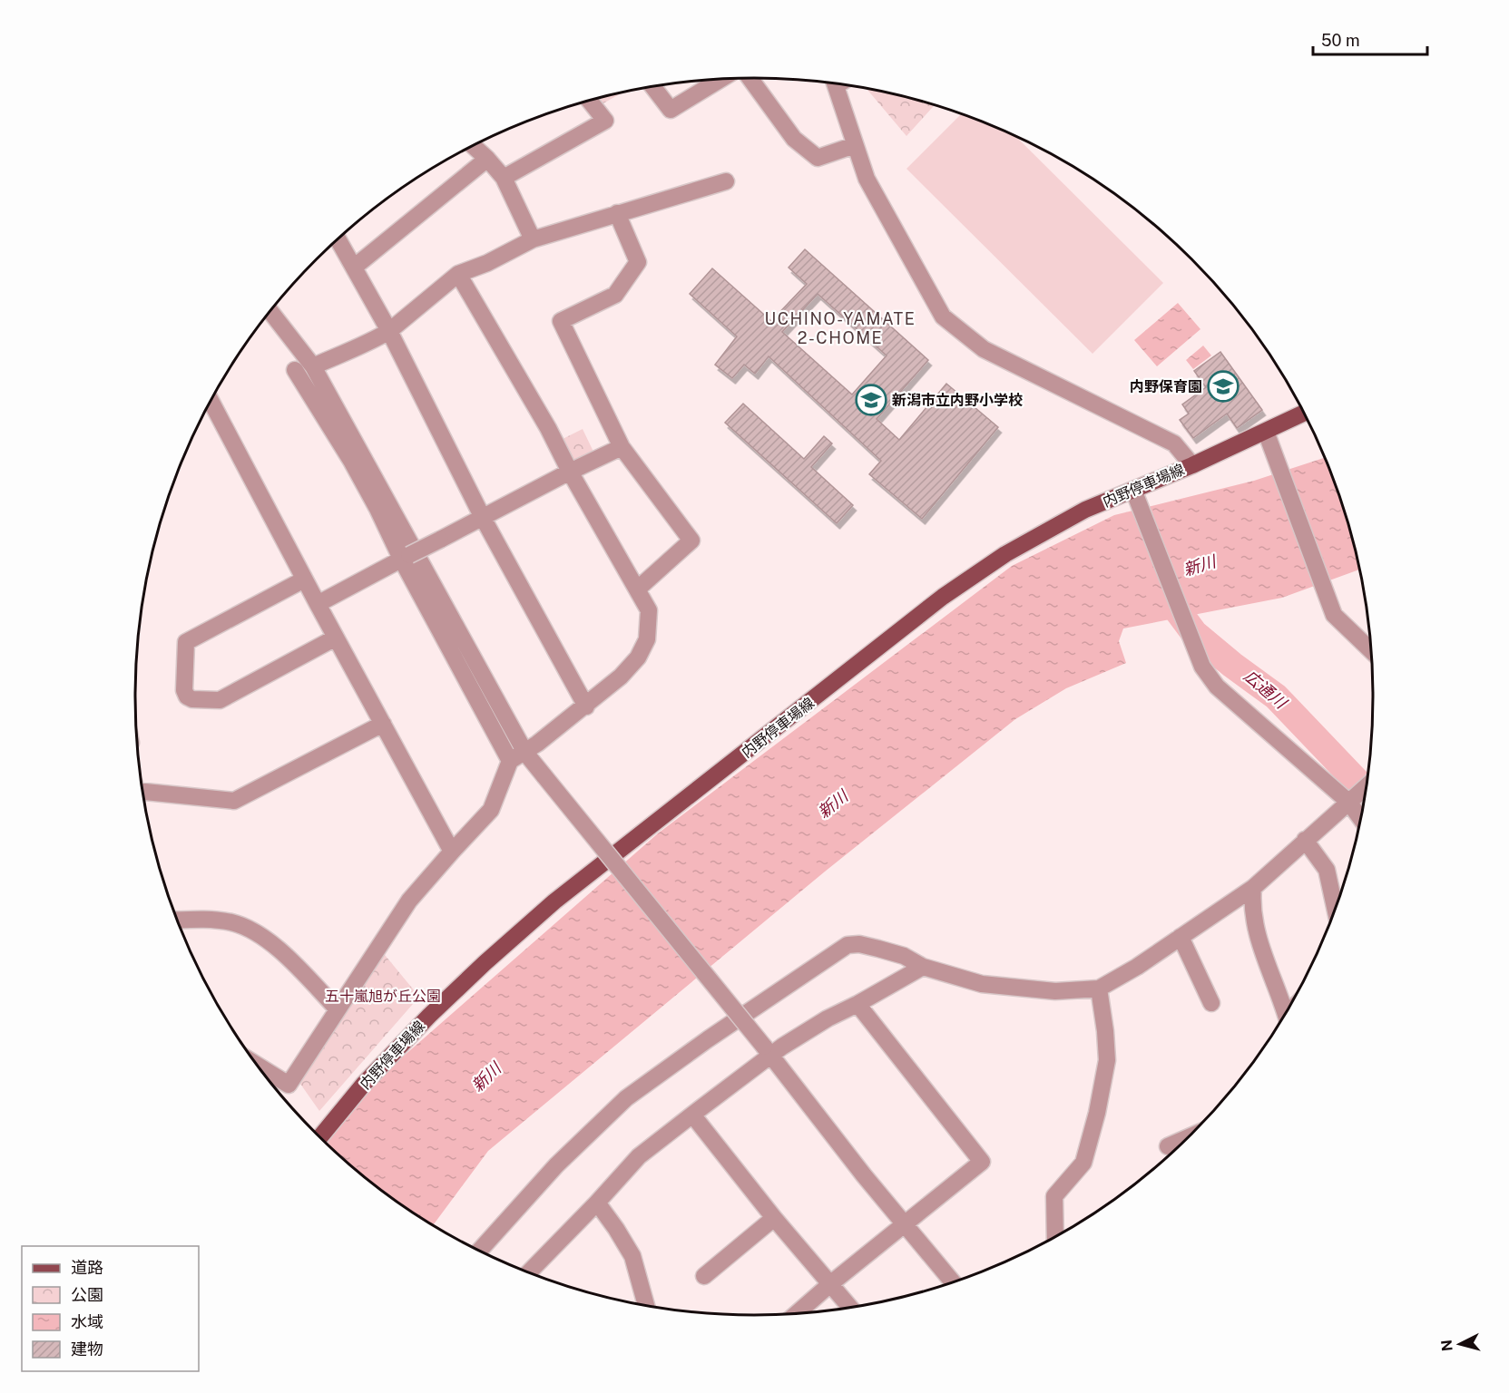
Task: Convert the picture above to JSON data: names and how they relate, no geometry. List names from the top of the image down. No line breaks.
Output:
{"streets":{"main road":["内野停車場線"]},"districts":["UCHINO-YAMATE 2-CHOME"],"water":["新川","広通川"],"parks":["五十嵐旭が丘公園"],"places":{"school or university":["内野保育園","新潟市立内野小学校"]},"legend":["道路","公園","水域","建物"],"scale_bar":"50 m","north":"left"}
